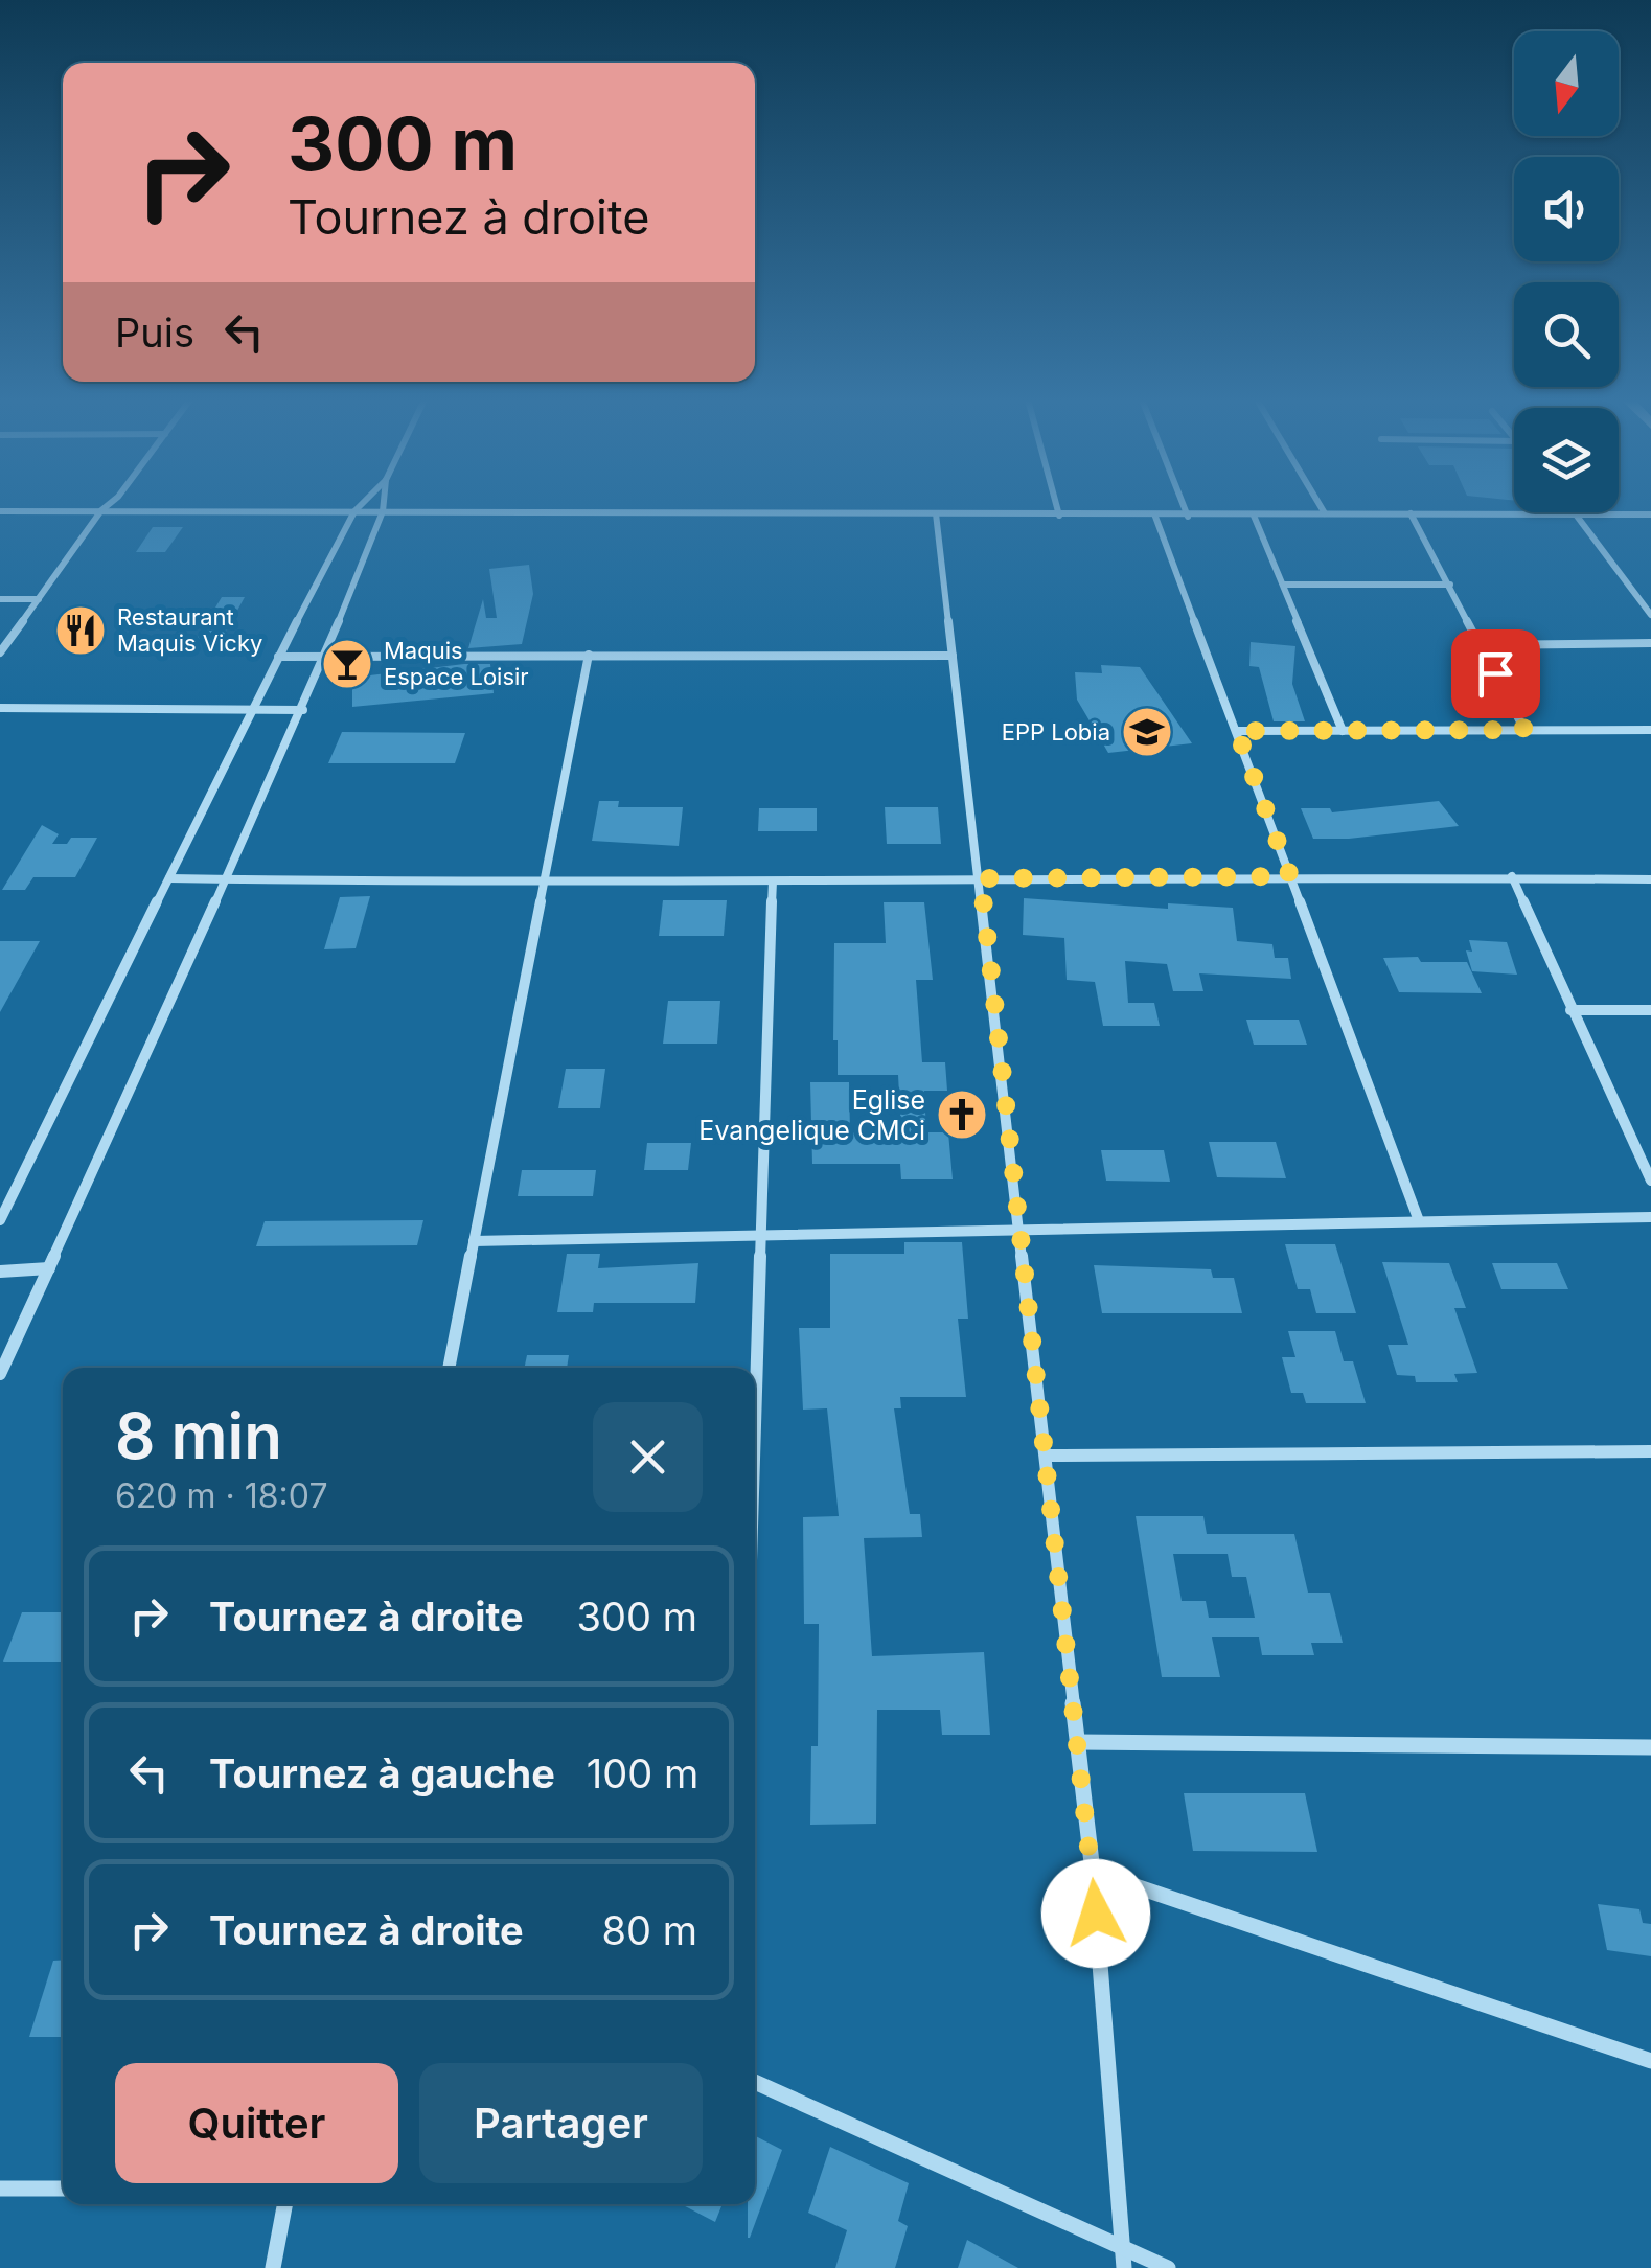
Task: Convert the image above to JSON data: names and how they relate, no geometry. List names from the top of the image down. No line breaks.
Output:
{"places":{"restaurant":["Restaurant Maquis Vicky"],"bar":["Maquis Espace Loisir"],"school or university":["EPP Lobia"],"church":["Eglise Evangelique CMCi"]},"north":"bottom","page":{"turn":["300 m","Tournez à droite"],"then":"Puis","heading":["8 min","620 m · 18:07"],"list":[{"name":"Tournez à droite","value":"300 m"},{"name":"Tournez à gauche","value":"100 m"},{"name":"Tournez à droite","value":"80 m"}],"buttons":["Quitter","Partager"]}}
